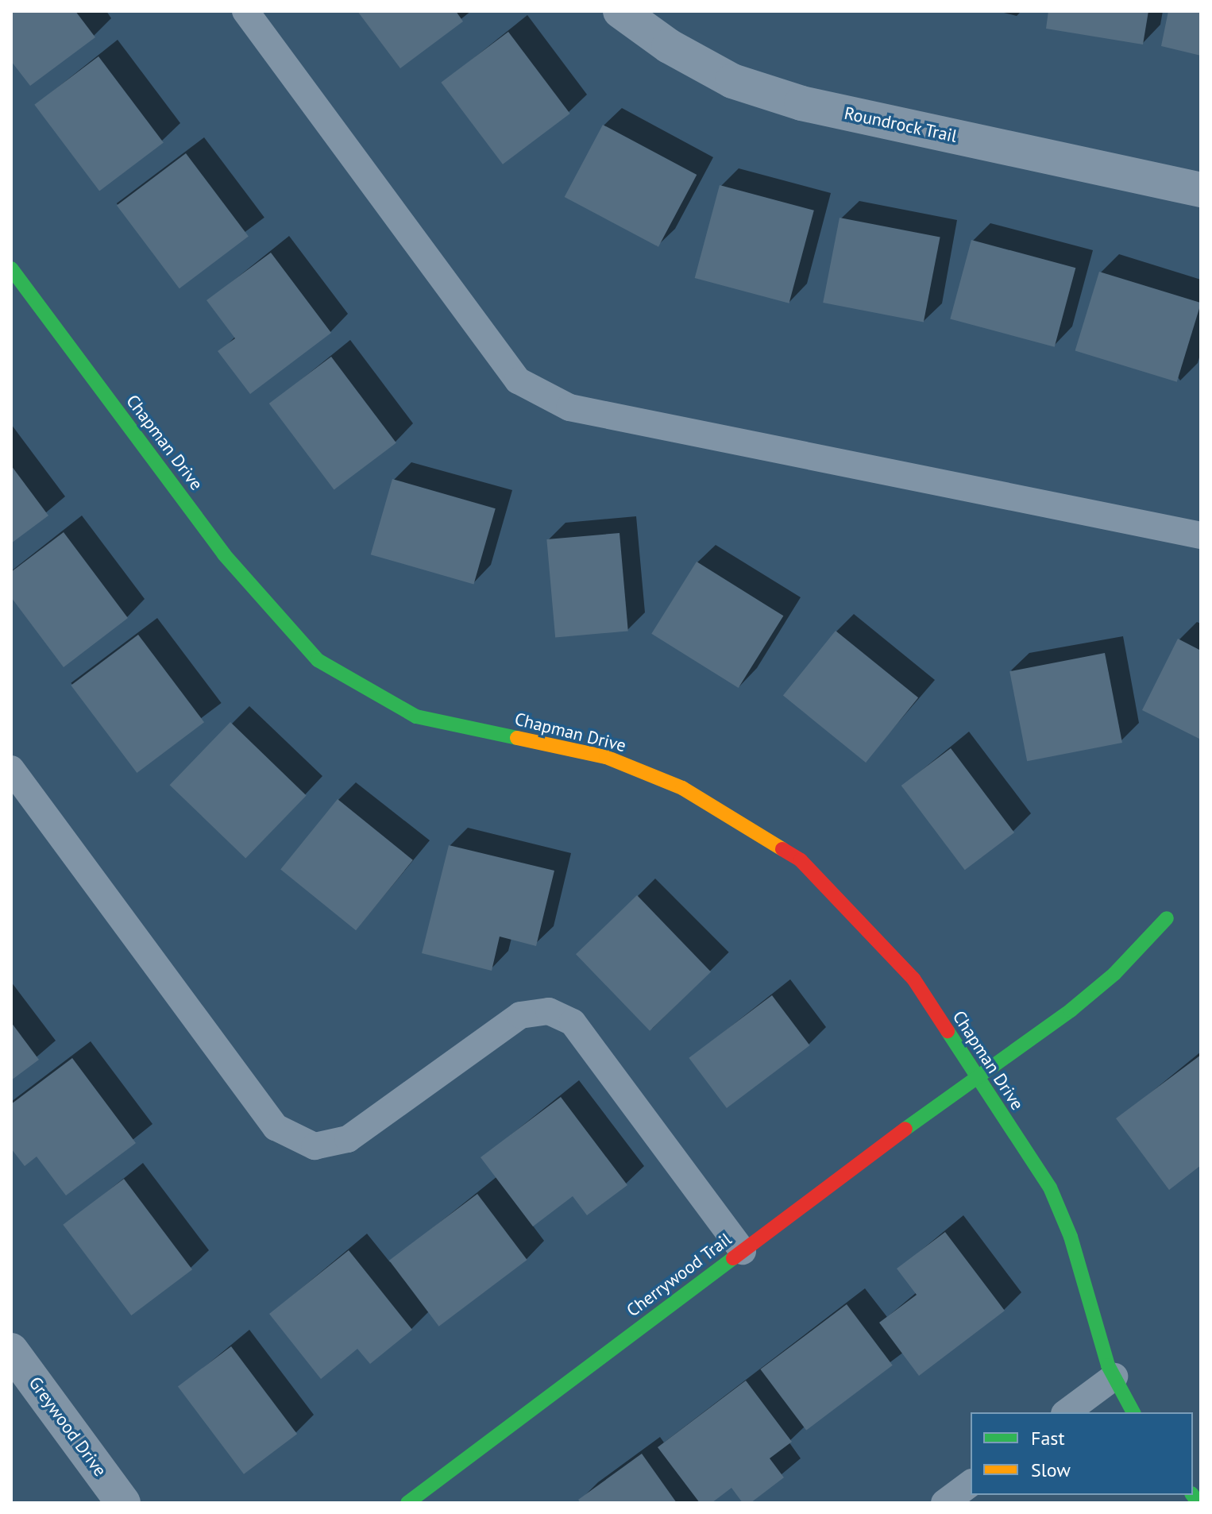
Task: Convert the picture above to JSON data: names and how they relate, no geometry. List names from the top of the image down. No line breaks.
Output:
{"streets":{"street":["Roundrock Trail","Chapman Drive","Cherrywood Trail","Greywood Drive"]},"crossings":[["Chapman Drive","Cherrywood Trail"]],"legend":["Fast","Slow"]}
